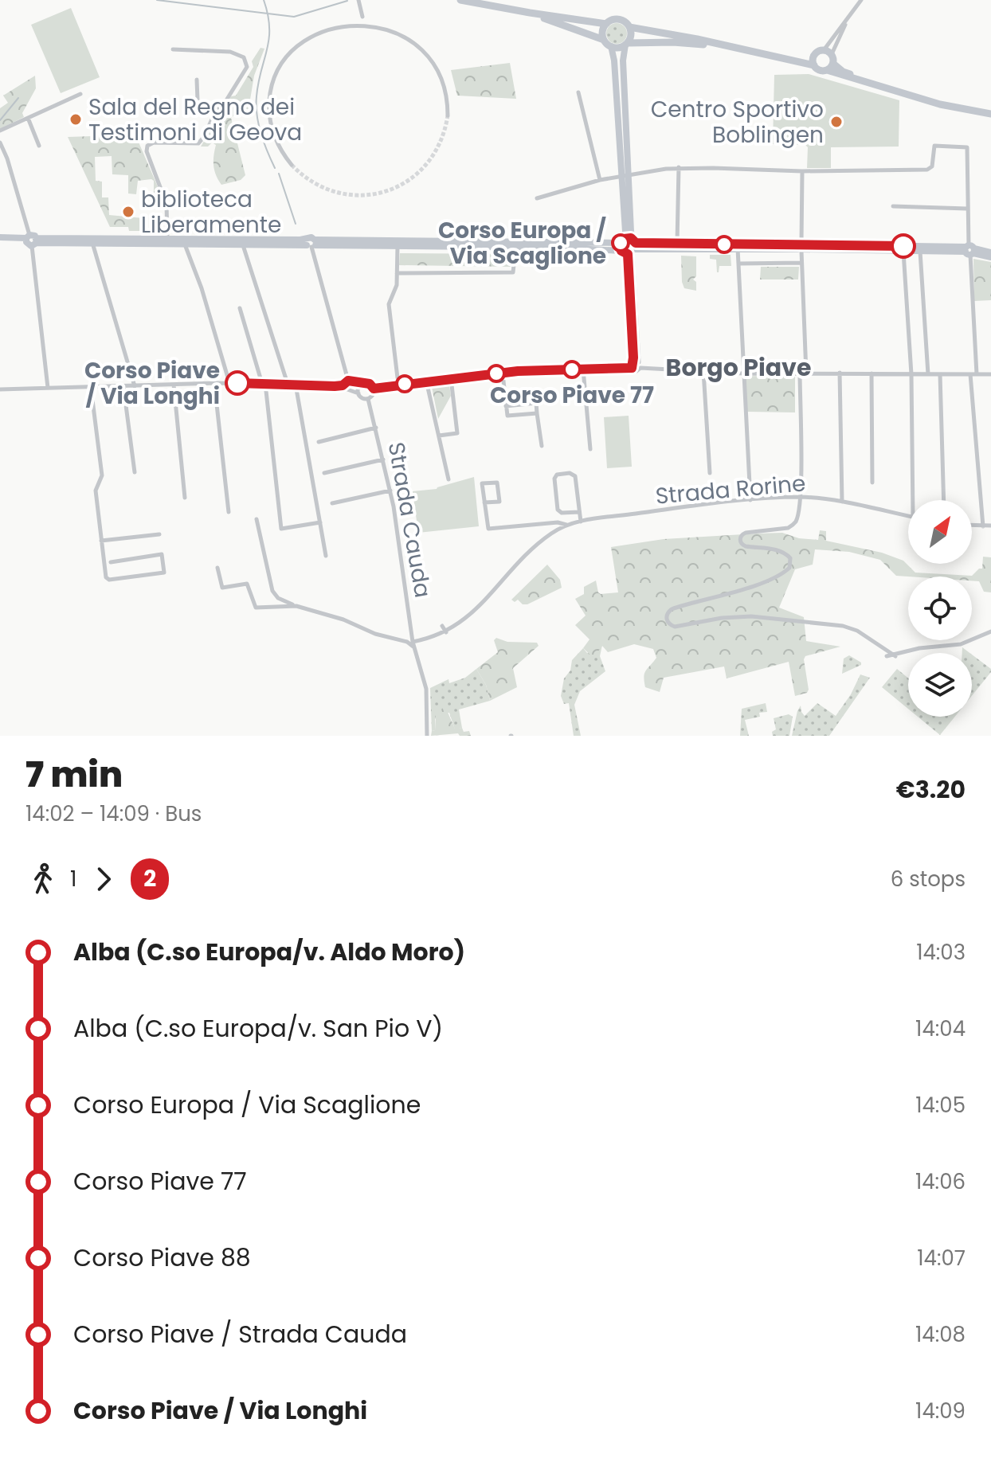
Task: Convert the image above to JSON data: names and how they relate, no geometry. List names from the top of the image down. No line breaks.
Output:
{"streets":{"street":["Strada Rorine","Strada Cauda"]},"crossings":[["Strada Rorine","Strada Cauda"]],"districts":["Borgo Piave"],"places":["Sala del Regno dei Testimoni di Geova","Centro Sportivo Boblingen","biblioteca Liberamente","Corso Europa / Via Scaglione","Corso Piave 77","Corso Piave / Via Longhi"],"lines":["bus line 2"],"north":"top right","page":{"heading":["7 min","14:02 – 14:09 · Bus","€3.20"],"legs":["1","2","6 stops"],"list":[{"name":"Alba (C.so Europa/v. Aldo Moro)","value":"14:03"},{"name":"Alba (C.so Europa/v. San Pio V)","value":"14:04"},{"name":"Corso Europa / Via Scaglione","value":"14:05"},{"name":"Corso Piave 77","value":"14:06"},{"name":"Corso Piave 88","value":"14:07"},{"name":"Corso Piave / Strada Cauda","value":"14:08"},{"name":"Corso Piave / Via Longhi","value":"14:09"}]}}
